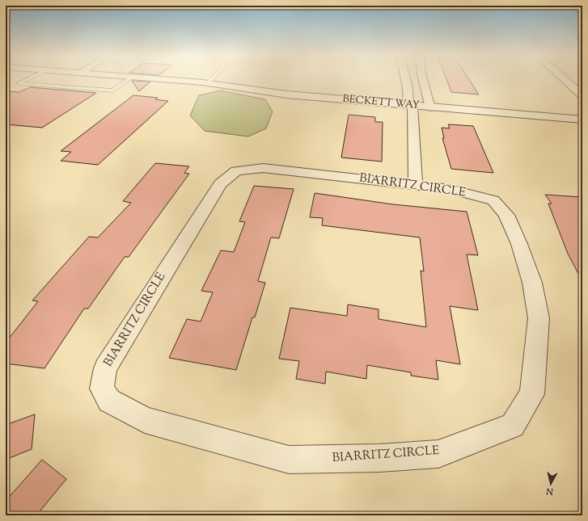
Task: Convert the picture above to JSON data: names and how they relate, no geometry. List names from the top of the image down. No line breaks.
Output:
{"streets":{"street":["BECKETT WAY","BIARRITZ CIRCLE"]},"north":"bottom"}
